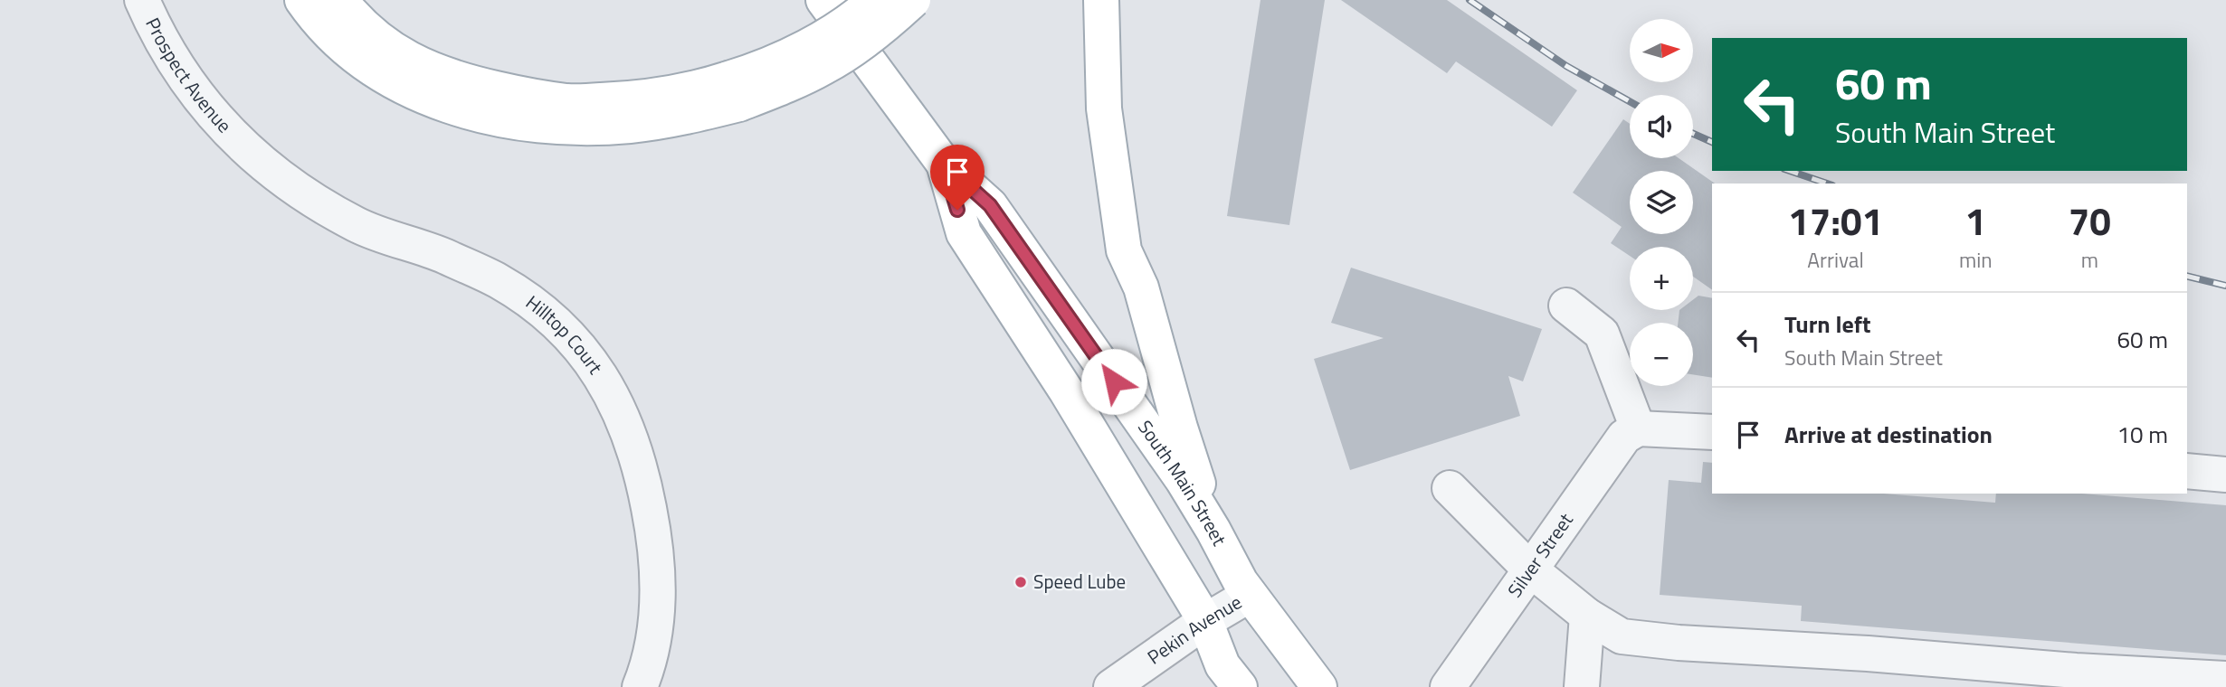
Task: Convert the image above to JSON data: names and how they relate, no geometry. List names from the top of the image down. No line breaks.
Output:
{"streets":{"main road":["South Main Street"],"street":["Prospect Avenue","Hilltop Court","Silver Street","Pekin Avenue"]},"crossings":[["Prospect Avenue","Hilltop Court"],["South Main Street","Pekin Avenue"]],"places":["Speed Lube"],"north":"right","page":{"map_buttons":["+","−"],"turn":["60 m","South Main Street"],"eta":["17:01","Arrival","1","min","70","m"],"list":[{"name":"Turn left","note":"South Main Street","value":"60 m"},{"name":"Arrive at destination","value":"10 m"}]}}
